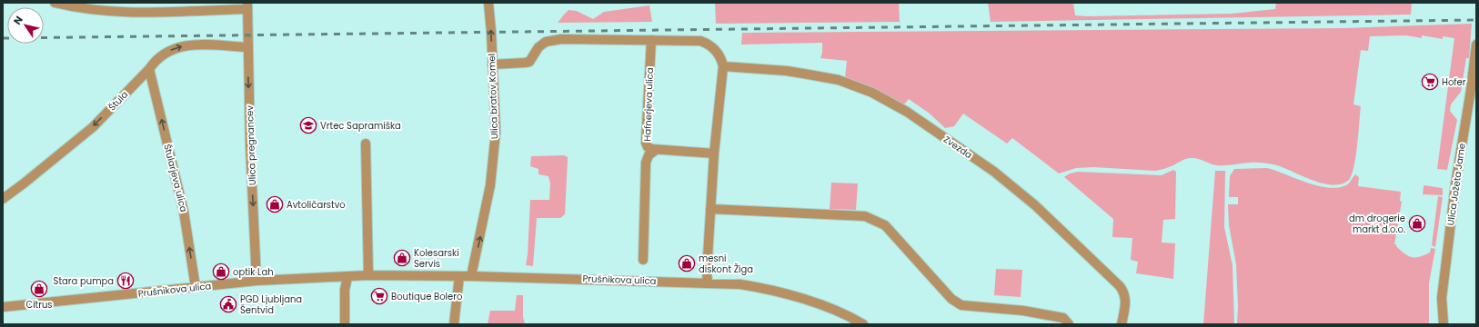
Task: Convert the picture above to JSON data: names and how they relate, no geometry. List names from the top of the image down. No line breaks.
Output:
{"streets":{"street":["Ulica bratov Komel","Štula","Hafnerjeva ulica","Ulica pregnancev","Zvezda","Štularjeva ulica","Ulica Jožeta Jame","Prušnikova ulica"]},"crossings":[["Ulica bratov Komel","Prušnikova ulica"],["Štula","Ulica pregnancev"],["Štula","Štularjeva ulica"],["Ulica pregnancev","Prušnikova ulica"],["Štularjeva ulica","Prušnikova ulica"]],"one_way":["Ulica bratov Komel","Ulica pregnancev","Štularjeva ulica"],"places":{"supermarket":["Hofer","Boutique Bolero"],"school or university":["Vrtec Sapramiška"],"shop":["Avtoličarstvo","dm drogerie markt d.o.o.","Kolesarski Servis","mesni diskont Žiga","optik Lah","Citrus"],"restaurant":["Stara pumpa"],"public building":["PGD Ljubljana Šentvid"]},"north":"top left"}
